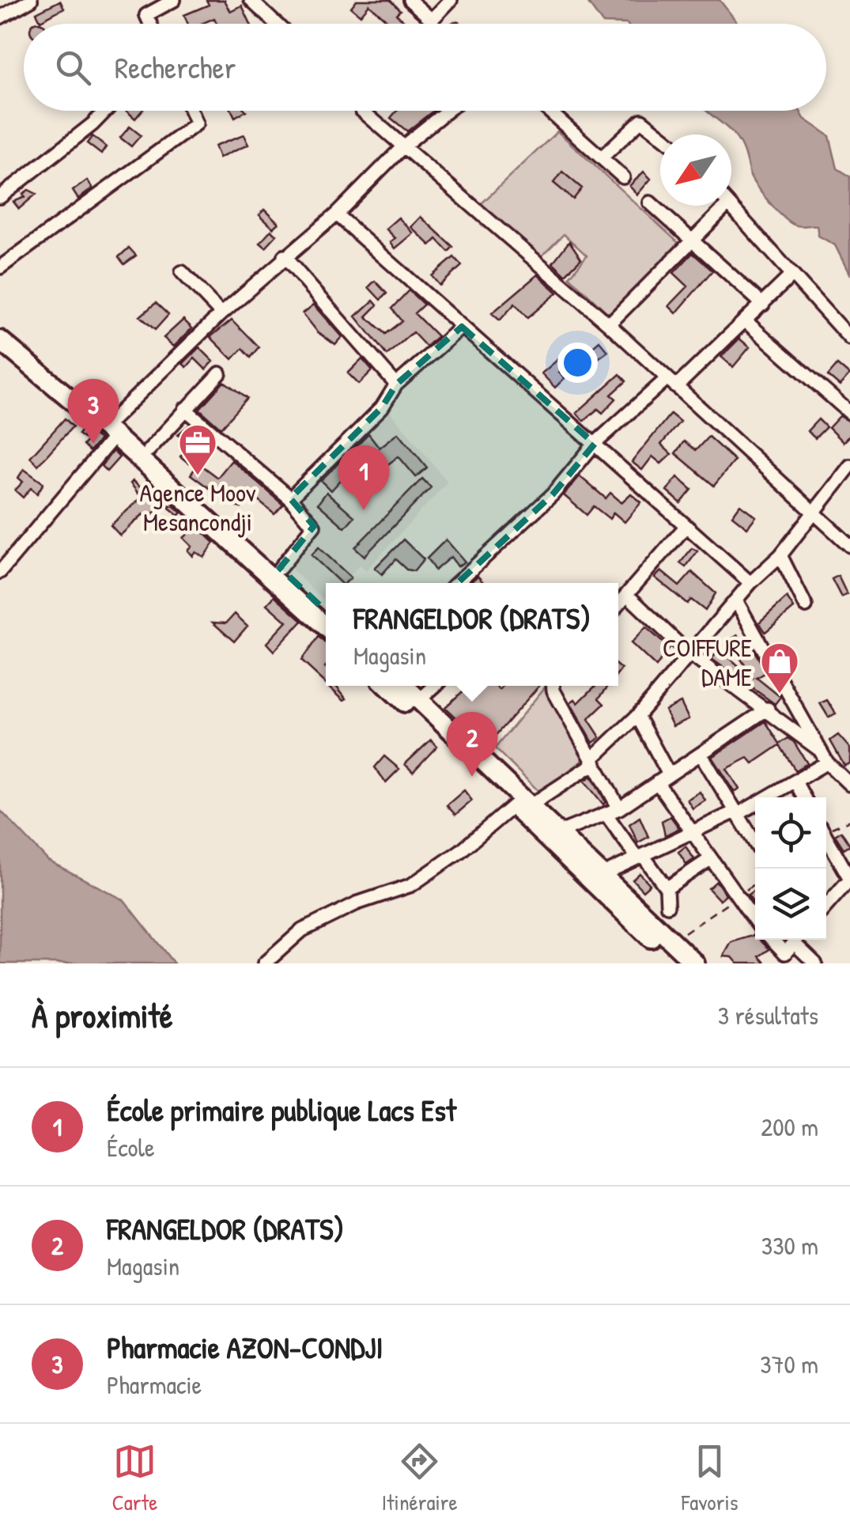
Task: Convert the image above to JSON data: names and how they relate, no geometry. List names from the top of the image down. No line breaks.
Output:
{"places":{"office":["Agence Moov Mesancondji"],"shop":["COIFFURE DAME"]},"north":"bottom left","page":{"search":"Rechercher","pins":["3","1","2"],"popup":["FRANGELDOR (DRATS)","Magasin"],"heading":["À proximité","3 résultats"],"list":[{"mark":"1","name":"École primaire publique Lacs Est","note":"École","value":"200 m"},{"mark":"2","name":"FRANGELDOR (DRATS)","note":"Magasin","value":"330 m"},{"mark":"3","name":"Pharmacie AZON-CONDJI","note":"Pharmacie","value":"370 m"}],"nav":["Carte","Itinéraire","Favoris"]}}
